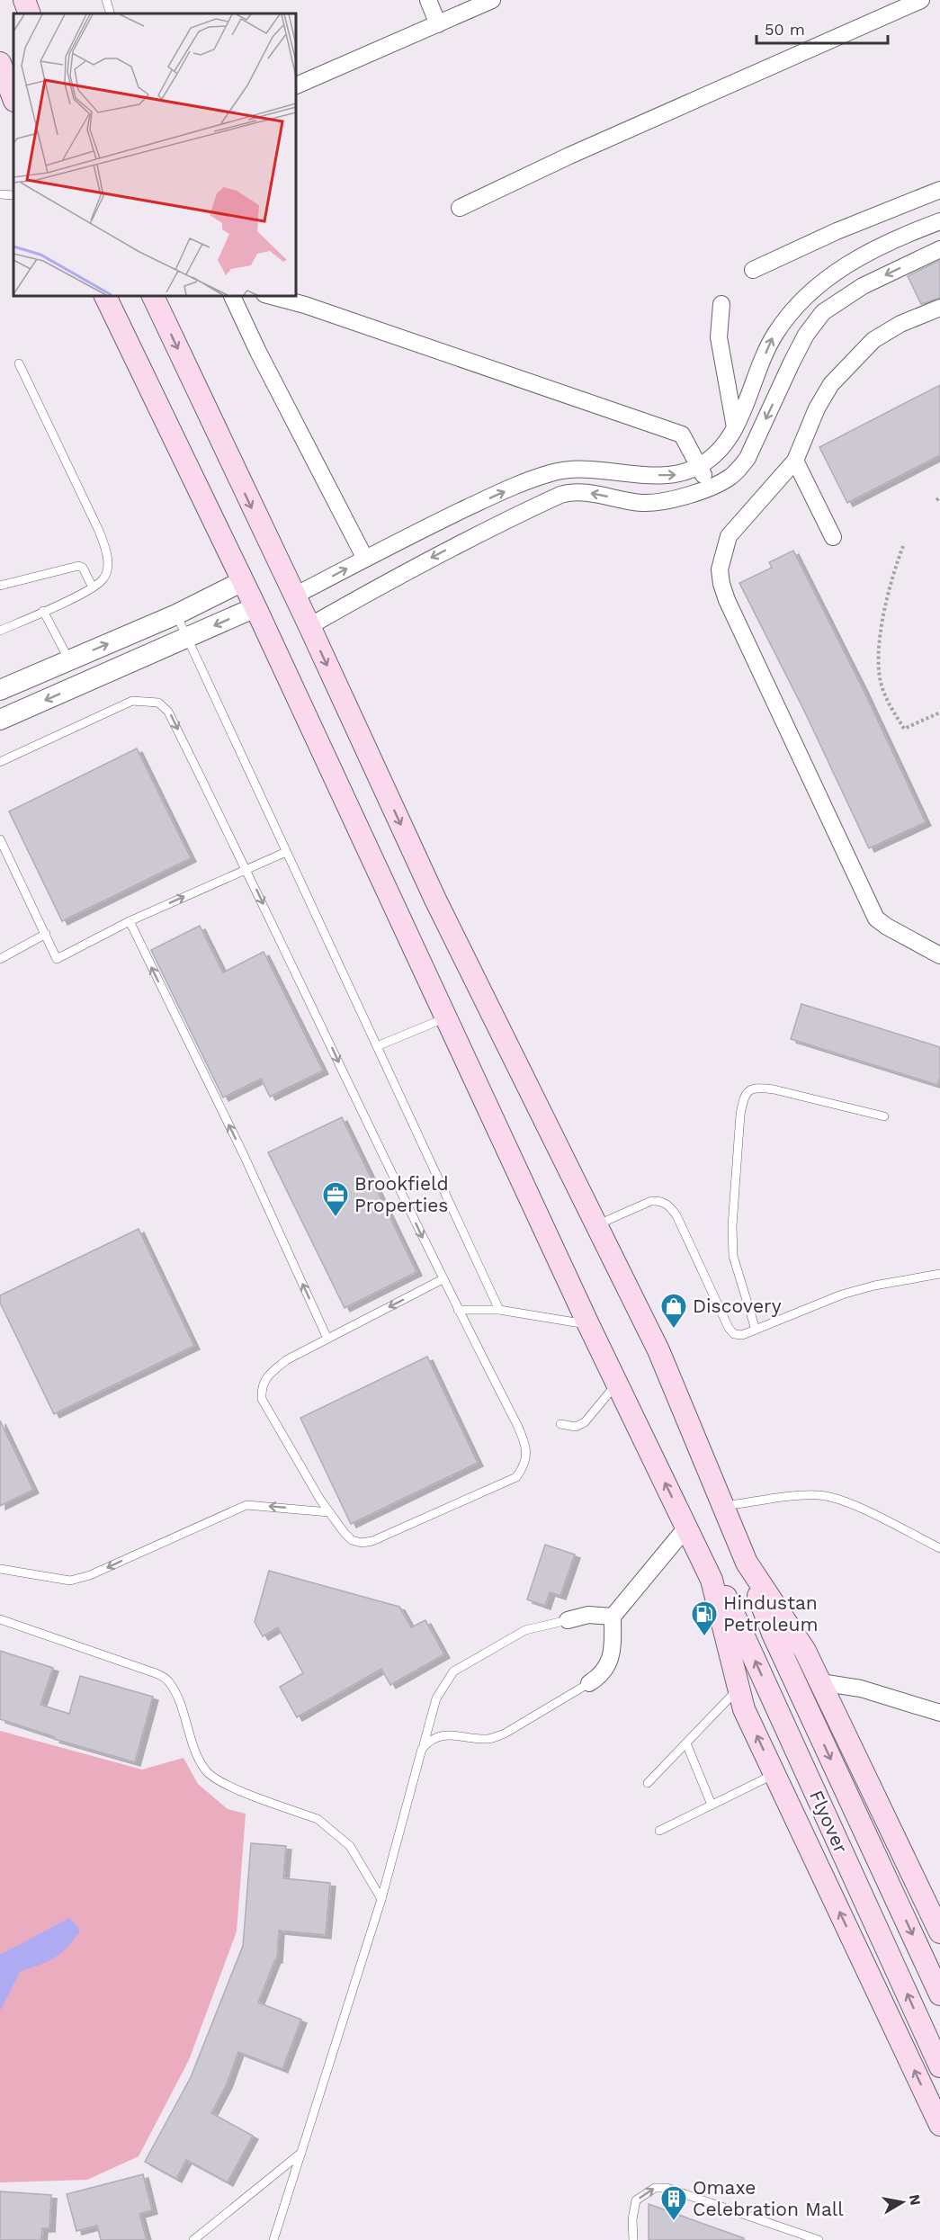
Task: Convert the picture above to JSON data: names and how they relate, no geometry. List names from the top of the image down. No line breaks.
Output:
{"streets":{"main road":["Flyover"]},"places":{"office":["Brookfield Properties"],"shop":["Discovery"],"fuel station":["Hindustan Petroleum"],"building":["Omaxe Celebration Mall"]},"scale_bar":"50 m","north":"right"}
